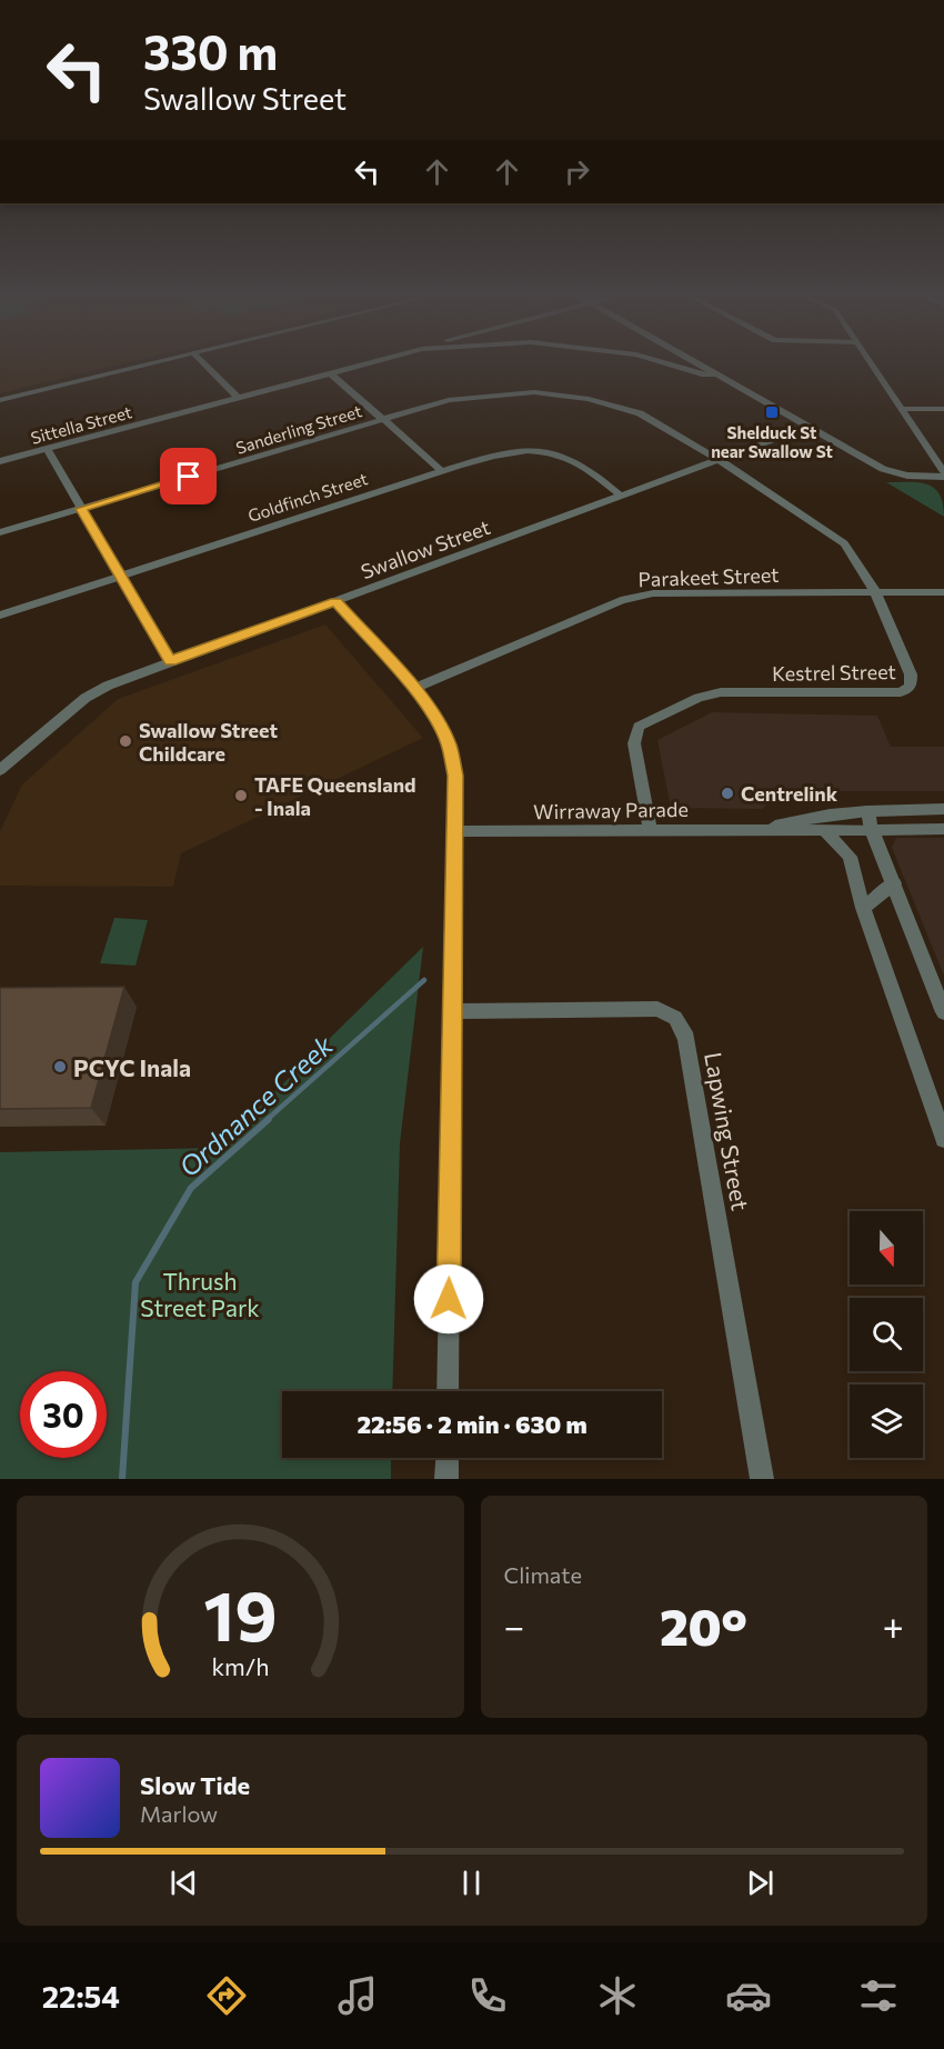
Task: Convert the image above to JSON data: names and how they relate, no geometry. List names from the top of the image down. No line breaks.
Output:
{"streets":{"street":["Sittella Street","Sanderling Street","Goldfinch Street","Swallow Street","Parakeet Street","Kestrel Street","Wirraway Parade","Lapwing Street"]},"crossings":[["Sanderling Street","Swallow Street"],["Sanderling Street","Kestrel Street"],["Goldfinch Street","Swallow Street"],["Swallow Street","Kestrel Street"],["Parakeet Street","Kestrel Street"],["Kestrel Street","Wirraway Parade"]],"water":["Ordnance Creek"],"parks":["Thrush Street Park"],"places":{"transit":["Shelduck St near Swallow St"],"other":["Swallow Street Childcare","Centrelink","TAFE Queensland - Inala","PCYC Inala"]},"north":"bottom","page":{"turn":["330 m","Swallow Street"],"limit":"30","trip":"22:56 · 2 min · 630 m","tile":"Climate","heat":["−","20°","+"],"song":["Slow Tide","Marlow"],"tabs":"22:54","gauge":["19","km/h"]}}
